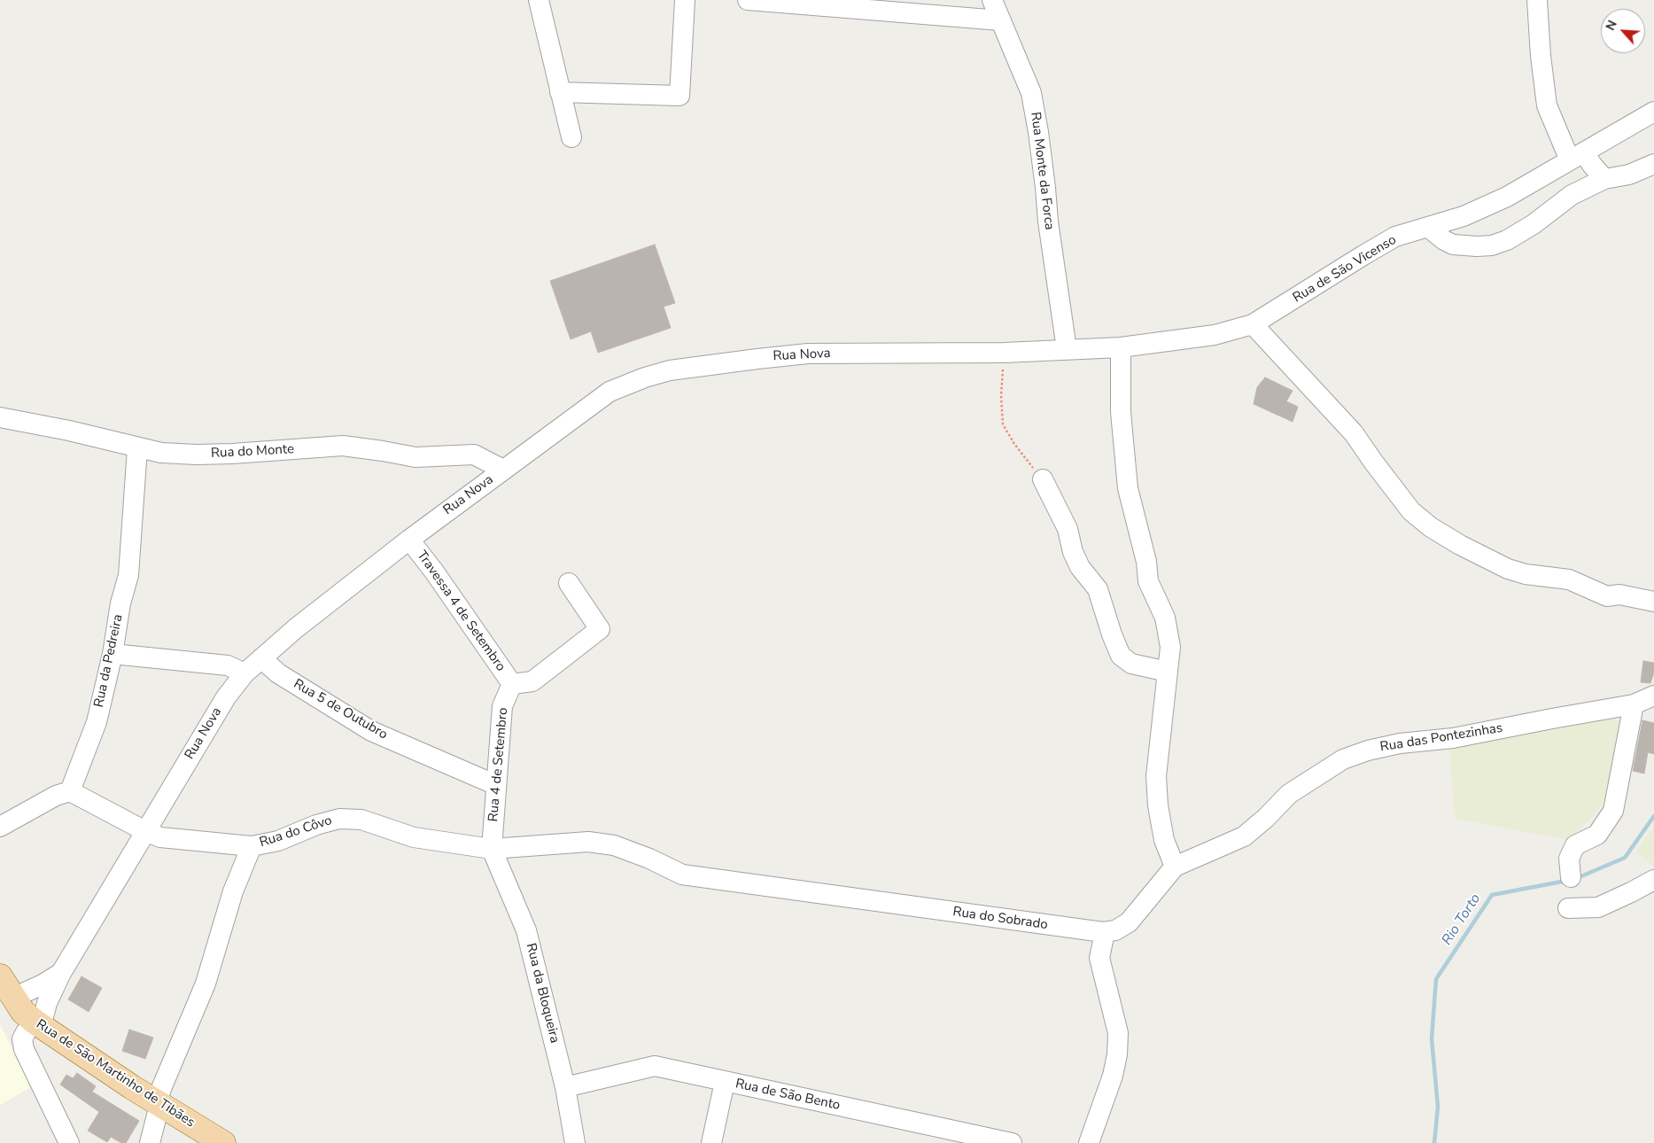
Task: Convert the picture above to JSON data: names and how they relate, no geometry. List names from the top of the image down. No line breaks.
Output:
{"streets":{"main road":["Rua de São Martinho de Tibães"],"street":["Rua Monte da Forca","Rua de São Vicenso","Rua Nova","Rua do Monte","Travessa 4 de Setembro","Rua da Pedreira","Rua 5 de Outubro","Rua das Pontezinhas","Rua 4 de Setembro","Rua do Côvo","Rua do Sobrado","Rua da Bloqueira","Rua de São Bento"]},"crossings":[["Rua Monte da Forca","Rua de São Vicenso"],["Rua Monte da Forca","Rua Nova"],["Rua de São Vicenso","Rua Nova"],["Rua Nova","Rua do Monte"],["Rua Nova","Travessa 4 de Setembro"],["Rua Nova","Rua 5 de Outubro"],["Rua Nova","Rua de São Martinho de Tibães"],["Rua do Monte","Rua da Pedreira"],["Travessa 4 de Setembro","Rua 4 de Setembro"],["Rua 5 de Outubro","Rua 4 de Setembro"],["Rua 4 de Setembro","Rua do Côvo"],["Rua 4 de Setembro","Rua da Bloqueira"],["Rua do Côvo","Rua do Sobrado"],["Rua do Côvo","Rua da Bloqueira"],["Rua do Côvo","Rua de São Martinho de Tibães"],["Rua da Bloqueira","Rua de São Bento"]],"water":["Rio Torto"],"north":"top left"}
